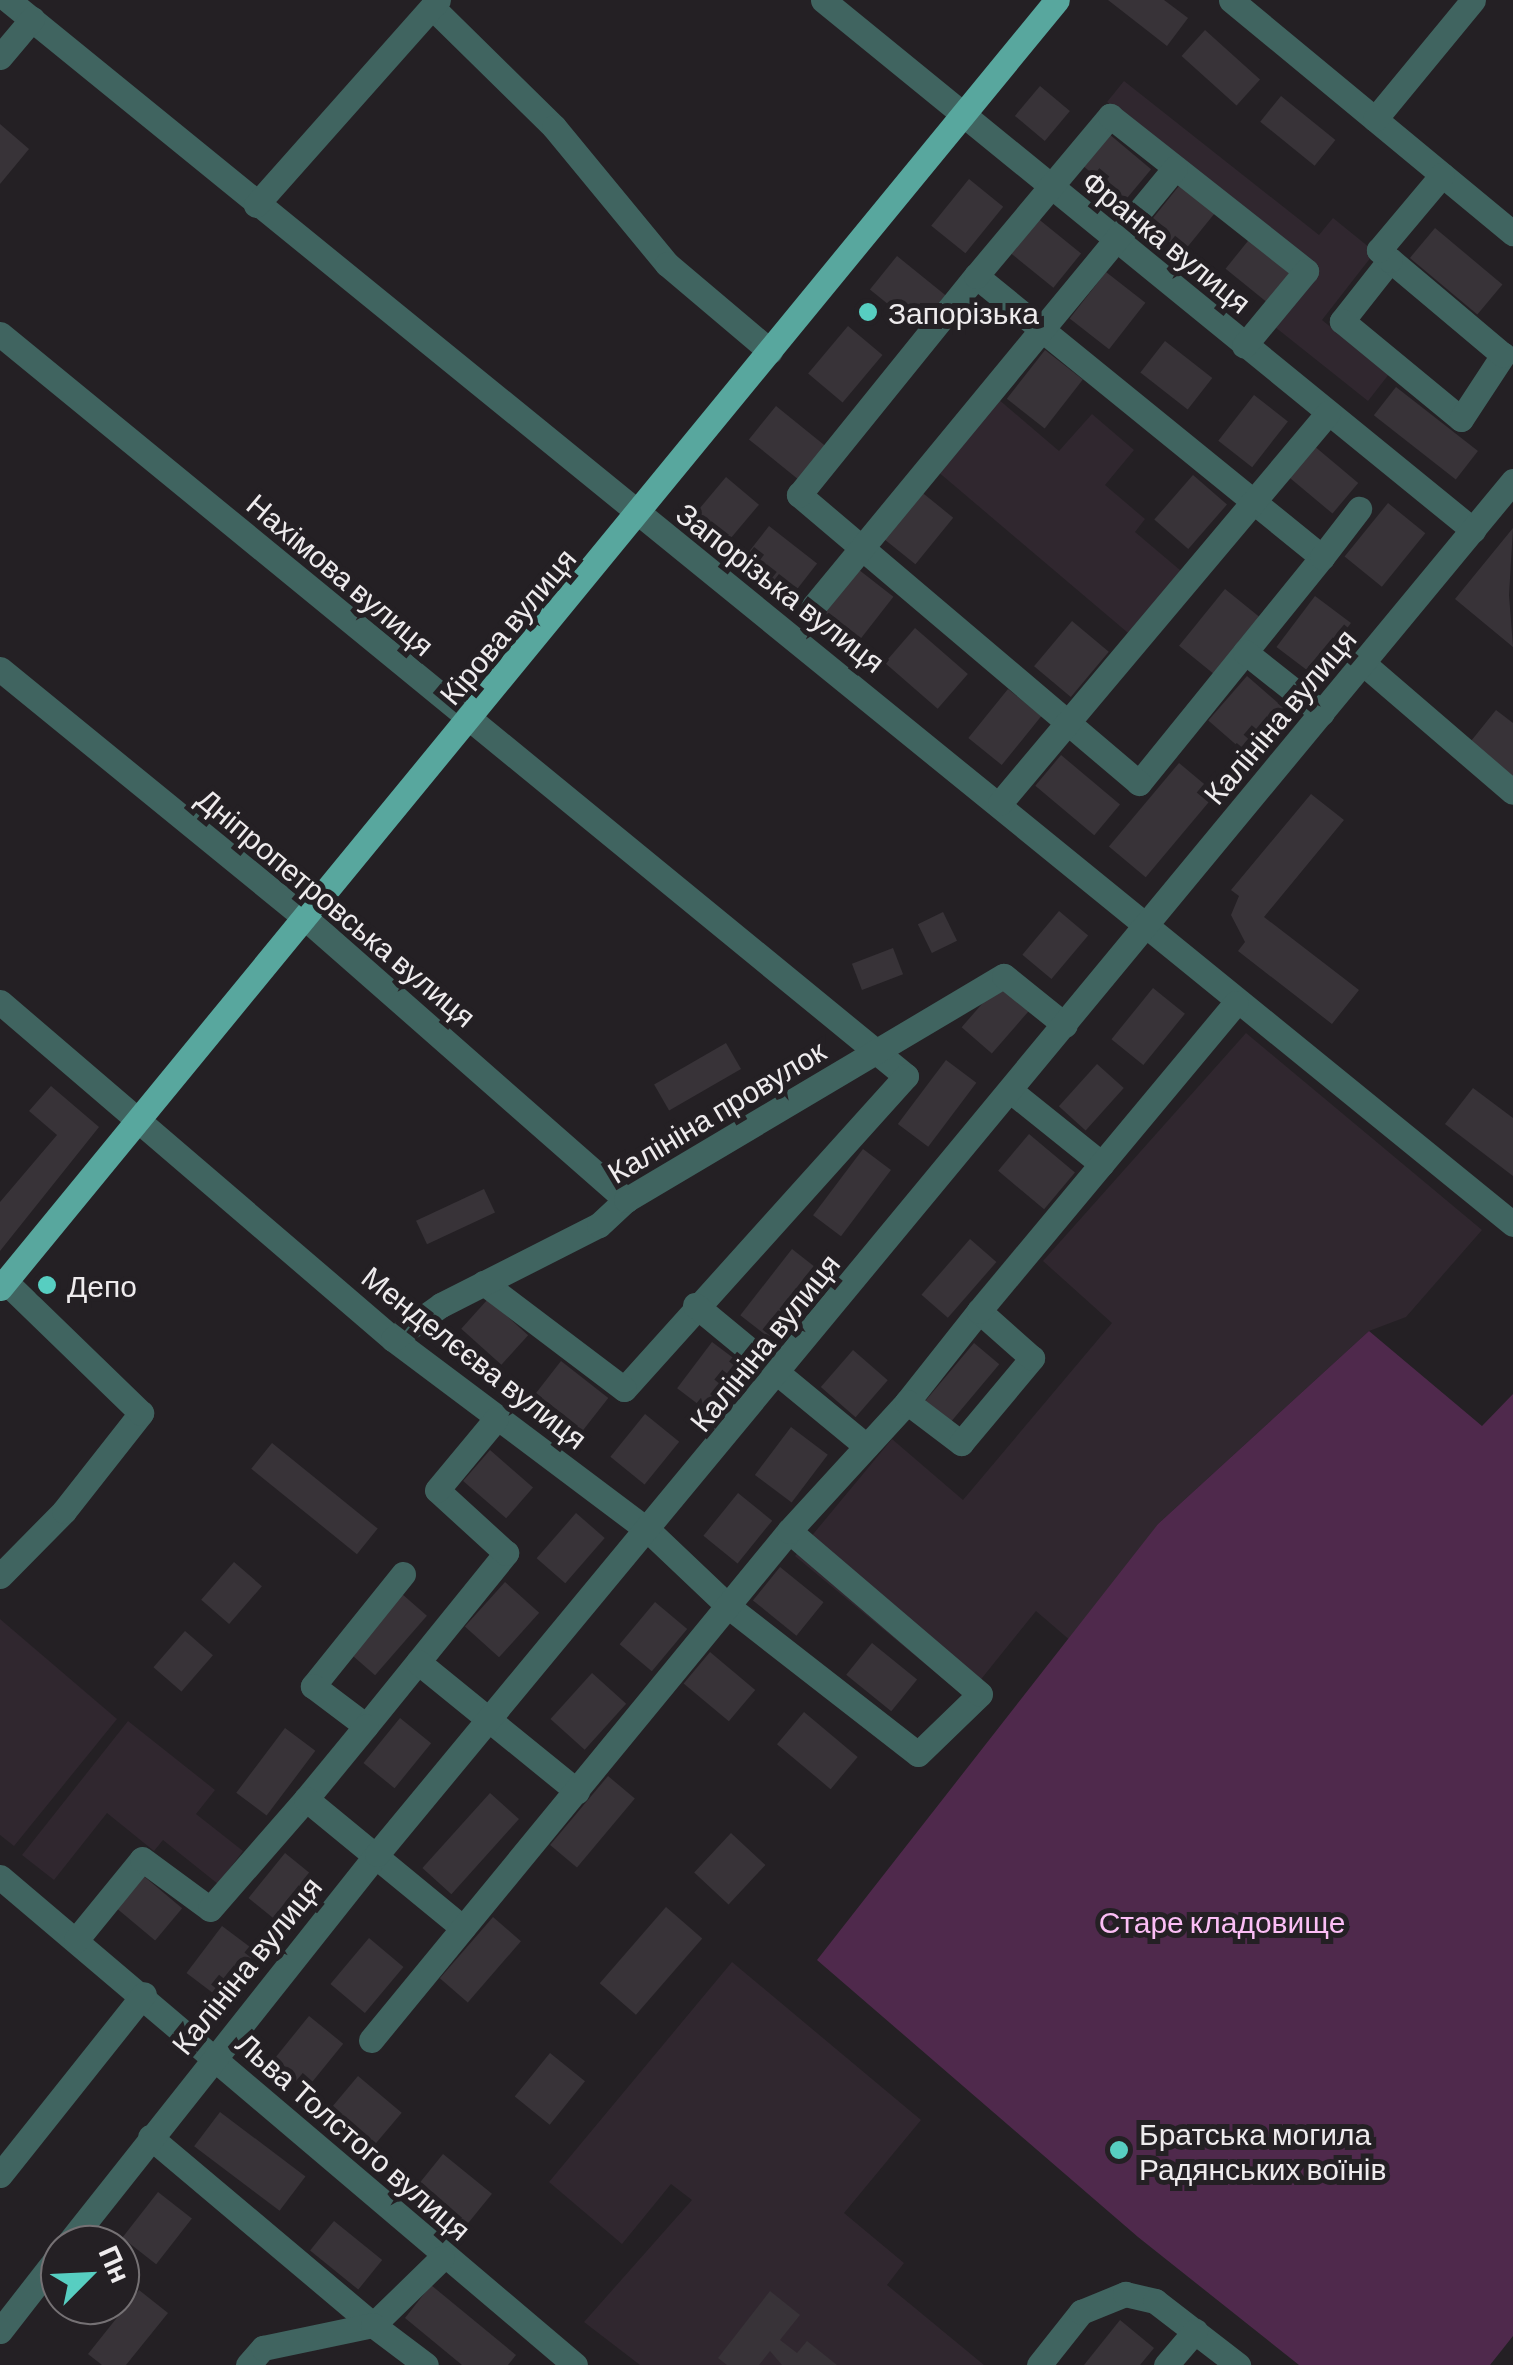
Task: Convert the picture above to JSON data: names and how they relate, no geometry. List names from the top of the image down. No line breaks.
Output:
{"streets":{"main road":["Кірова вулиця"],"street":["Франка вулиця","Нахімова вулиця","Запорізька вулиця","Калініна вулиця","Дніпропетровська вулиця","Калініна провулок","Менделєєва вулиця","Льва Толстого вулиця"]},"crossings":[["Франка вулиця","Кірова вулиця"],["Франка вулиця","Калініна вулиця"],["Нахімова вулиця","Кірова вулиця"],["Нахімова вулиця","Калініна провулок"],["Запорізька вулиця","Кірова вулиця"],["Запорізька вулиця","Калініна вулиця"],["Кірова вулиця","Дніпропетровська вулиця"],["Кірова вулиця","Менделєєва вулиця"],["Калініна вулиця","Калініна провулок"],["Калініна вулиця","Менделєєва вулиця"],["Калініна вулиця","Льва Толстого вулиця"],["Дніпропетровська вулиця","Калініна провулок"],["Калініна провулок","Менделєєва вулиця"]],"parks":["Старе кладовище"],"places":["Запорізька","Депо","Братська могила Радянських воїнів"],"north":"top right"}
